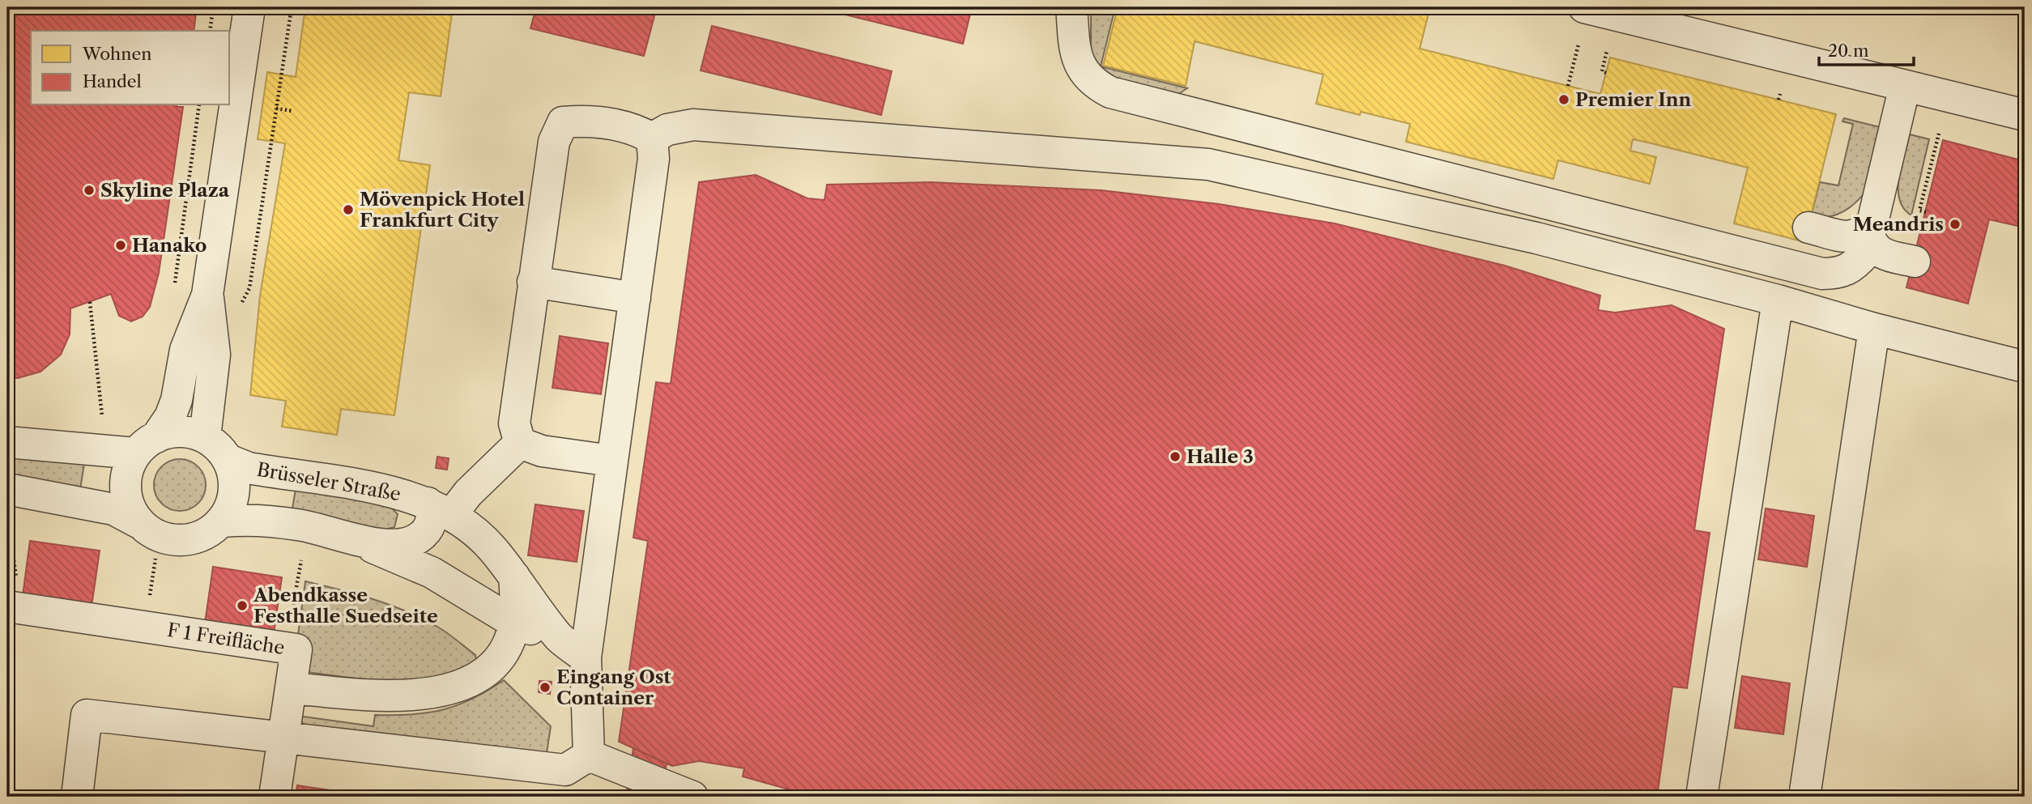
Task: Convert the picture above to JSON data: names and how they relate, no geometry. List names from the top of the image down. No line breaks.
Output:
{"streets":{"street":["Brüsseler Straße","F 1 Freifläche"]},"places":["Premier Inn","Skyline Plaza","Mövenpick Hotel Frankfurt City","Meandris","Hanako","Halle 3","Abendkasse Festhalle Suedseite","Eingang Ost Container"],"legend":["Wohnen","Handel"],"scale_bar":"20 m"}
